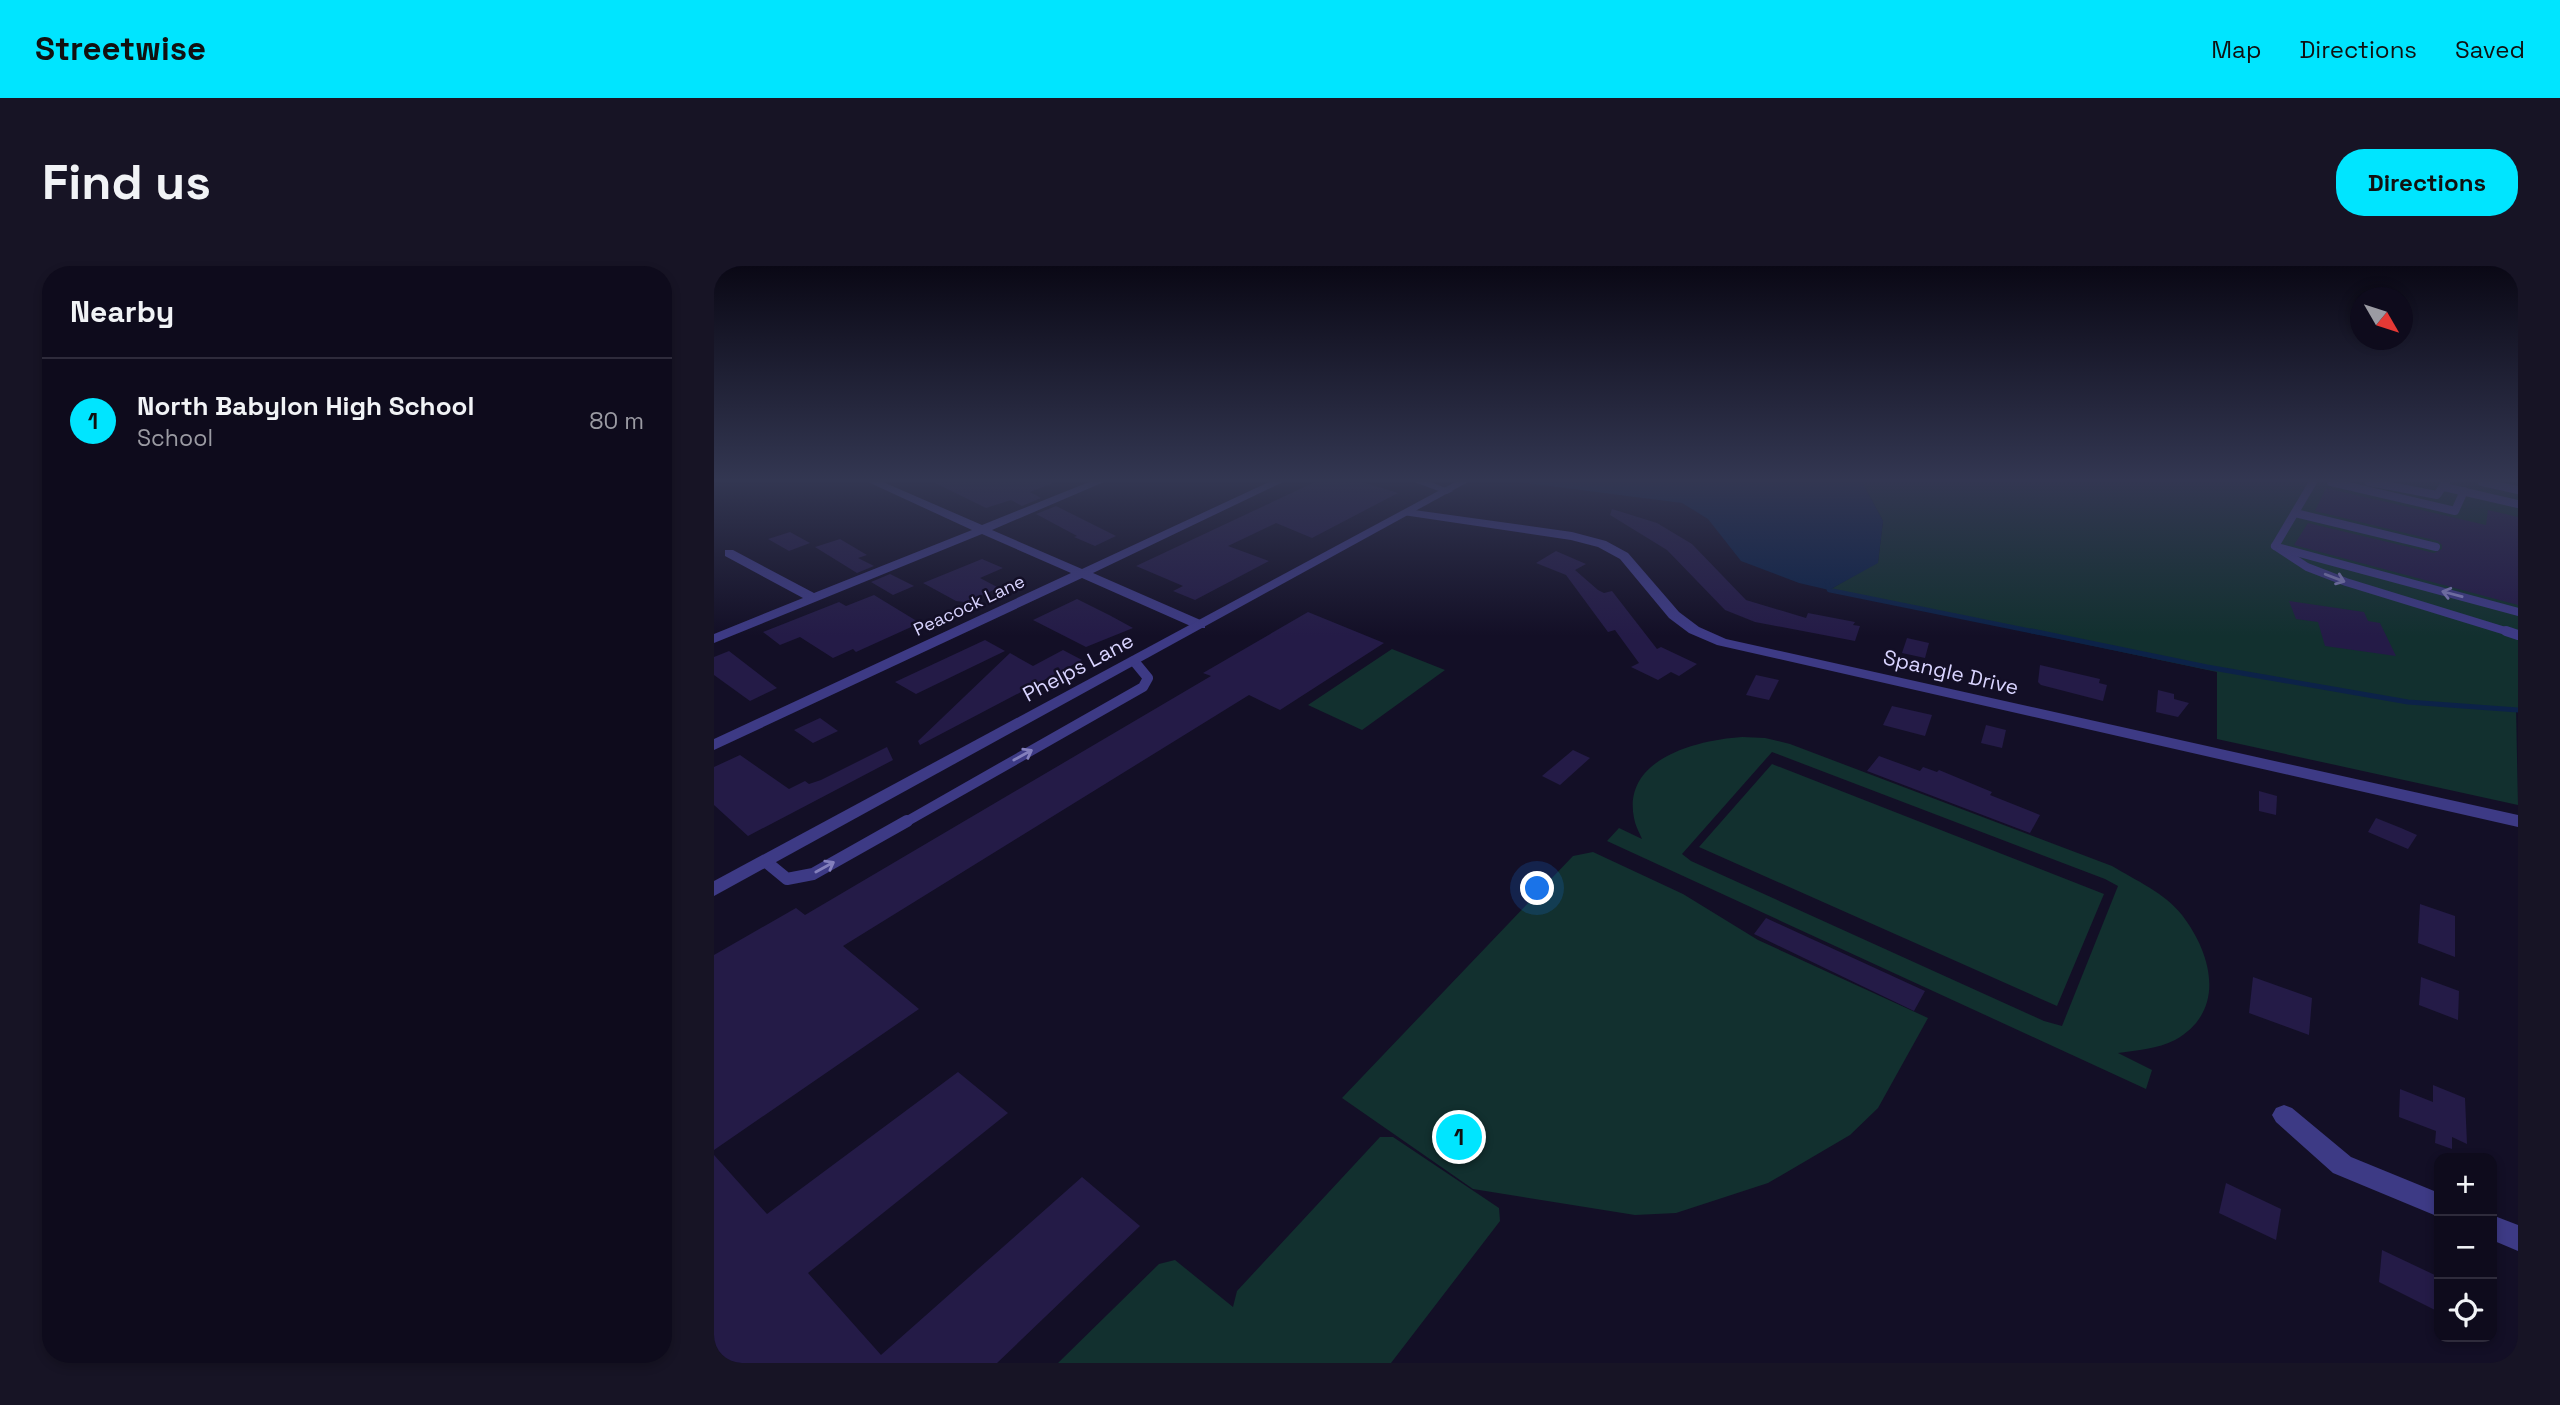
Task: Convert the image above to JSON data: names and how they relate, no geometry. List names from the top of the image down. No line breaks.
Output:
{"streets":{"street":["Peacock Lane","Phelps Lane","Spangle Drive"]},"north":"bottom right","page":{"header":"Streetwise","nav":["Map","Directions","Saved"],"buttons":"Directions","title":"Find us","heading":"Nearby","list":[{"mark":"1","name":"North Babylon High School","note":"School","value":"80 m"}],"pins":"1","map_buttons":["+","−"]}}
